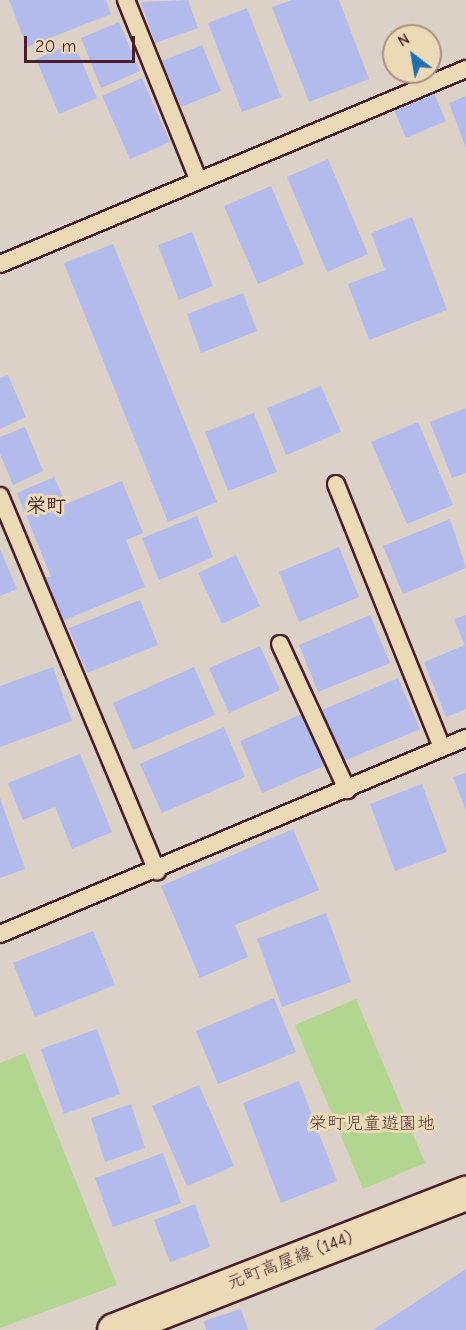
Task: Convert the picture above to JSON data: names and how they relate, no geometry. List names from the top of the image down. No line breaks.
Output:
{"streets":{"main road":["元町高屋線 (144)"]},"districts":["栄町"],"parks":["栄町児童遊園地"],"scale_bar":"20 m","north":"top left"}
